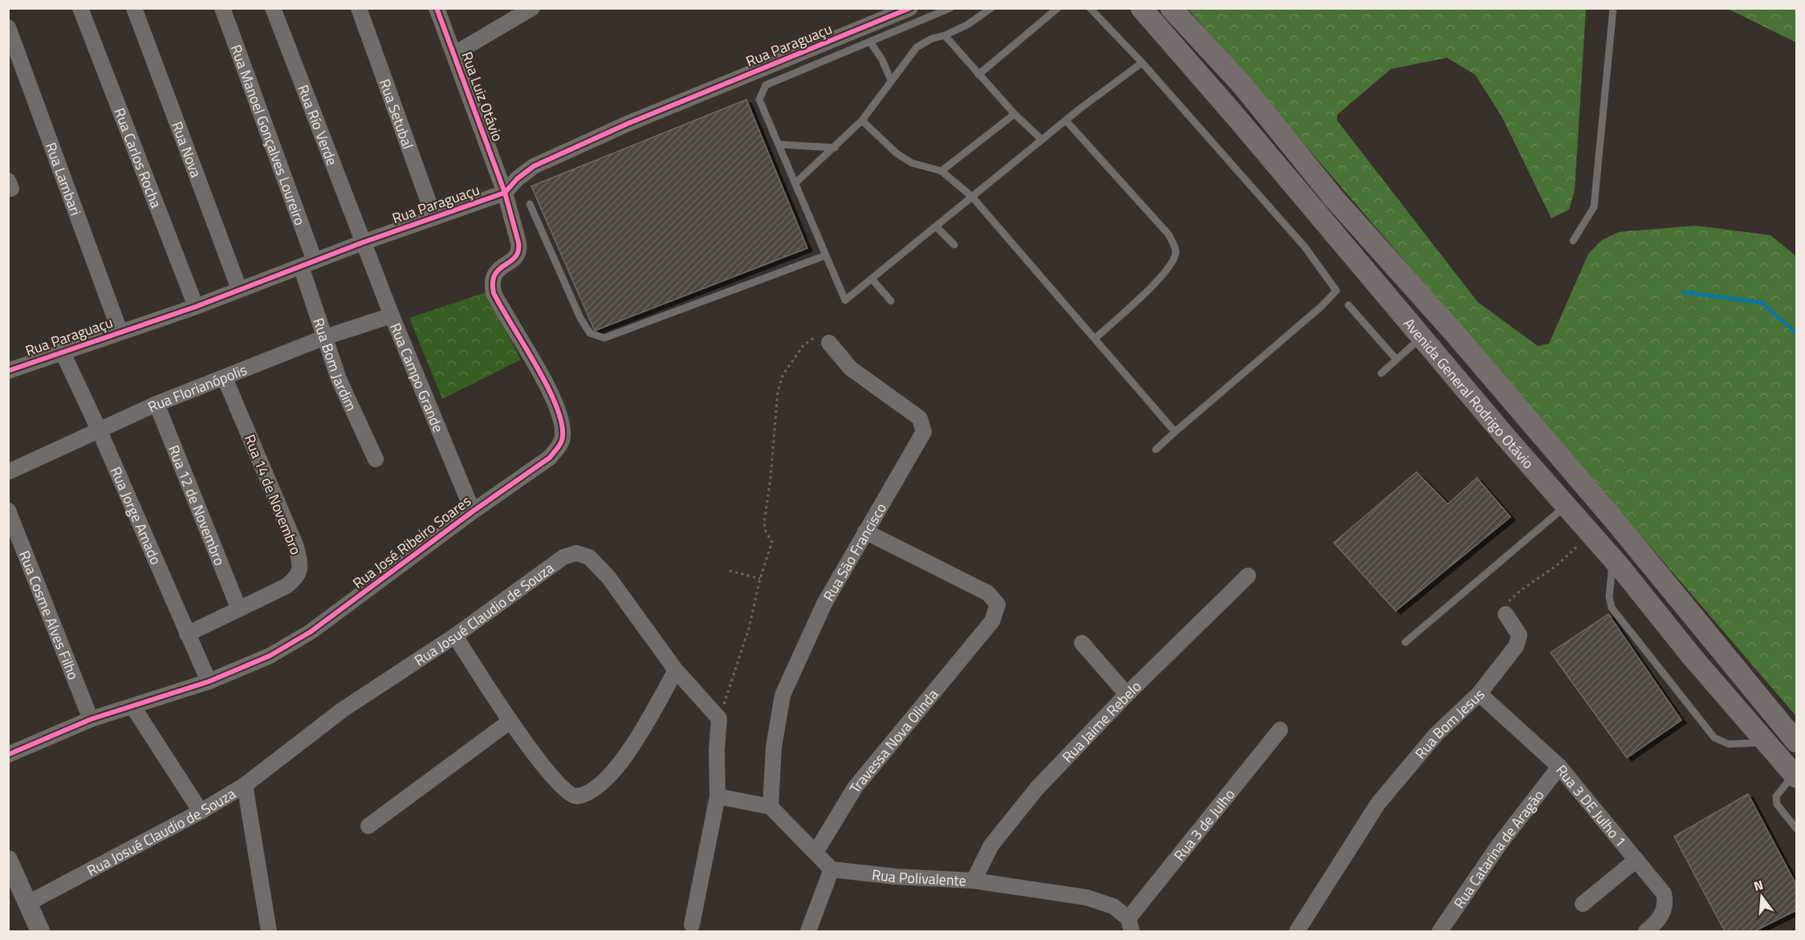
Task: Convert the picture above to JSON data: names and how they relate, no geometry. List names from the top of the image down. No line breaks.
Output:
{"streets":{"main road":["Avenida General Rodrigo Otávio"],"street":["Rua Paraguaçu","Rua Luiz Otávio","Rua Setubal","Rua Río Verde","Rua Manoel Gonçalves Loureiro","Rua Nova","Rua Carlos Rocha","Rua Lambari","Rua Bom Jardim","Rua Campo Grande","Rua Florianópolis","Rua 14 de Novembro","Rua 12 de Novembro","Rua Jorge Amado","Rua José Ribeiro Soares","Rua São Francisco","Rua Josué Claudio de Souza","Rua Cosme Alves Filho","Rua Jaime Rebelo","Rua Bom Jesus","Travessa Nova Olinda","Rua 3 DE Julho 1","Rua 3 de Julho","Rua Catarina de Aragão","Rua Polivalente"]},"crossings":[["Rua Paraguaçu","Rua Luiz Otávio"],["Rua Paraguaçu","Rua Setubal"],["Rua Paraguaçu","Rua Río Verde"],["Rua Paraguaçu","Rua Manoel Gonçalves Loureiro"],["Rua Paraguaçu","Rua Nova"],["Rua Paraguaçu","Rua Carlos Rocha"],["Rua Paraguaçu","Rua Lambari"],["Rua Paraguaçu","Rua Bom Jardim"],["Rua Paraguaçu","Rua Campo Grande"],["Rua Paraguaçu","Rua Jorge Amado"],["Rua Paraguaçu","Rua José Ribeiro Soares"],["Rua Luiz Otávio","Rua José Ribeiro Soares"],["Rua Río Verde","Rua Campo Grande"],["Rua Manoel Gonçalves Loureiro","Rua Bom Jardim"],["Rua Bom Jardim","Rua Florianópolis"],["Rua Campo Grande","Rua Florianópolis"],["Rua Campo Grande","Rua José Ribeiro Soares"],["Rua Florianópolis","Rua 14 de Novembro"],["Rua Florianópolis","Rua 12 de Novembro"],["Rua Florianópolis","Rua Jorge Amado"],["Rua 14 de Novembro","Rua 12 de Novembro"],["Rua 14 de Novembro","Rua Jorge Amado"],["Rua Jorge Amado","Rua José Ribeiro Soares"],["Rua José Ribeiro Soares","Rua Cosme Alves Filho"],["Rua São Francisco","Travessa Nova Olinda"],["Rua Jaime Rebelo","Rua Polivalente"],["Rua Bom Jesus","Rua 3 DE Julho 1"],["Rua 3 DE Julho 1","Rua Catarina de Aragão"],["Rua 3 de Julho","Rua Polivalente"]],"north":"top"}
